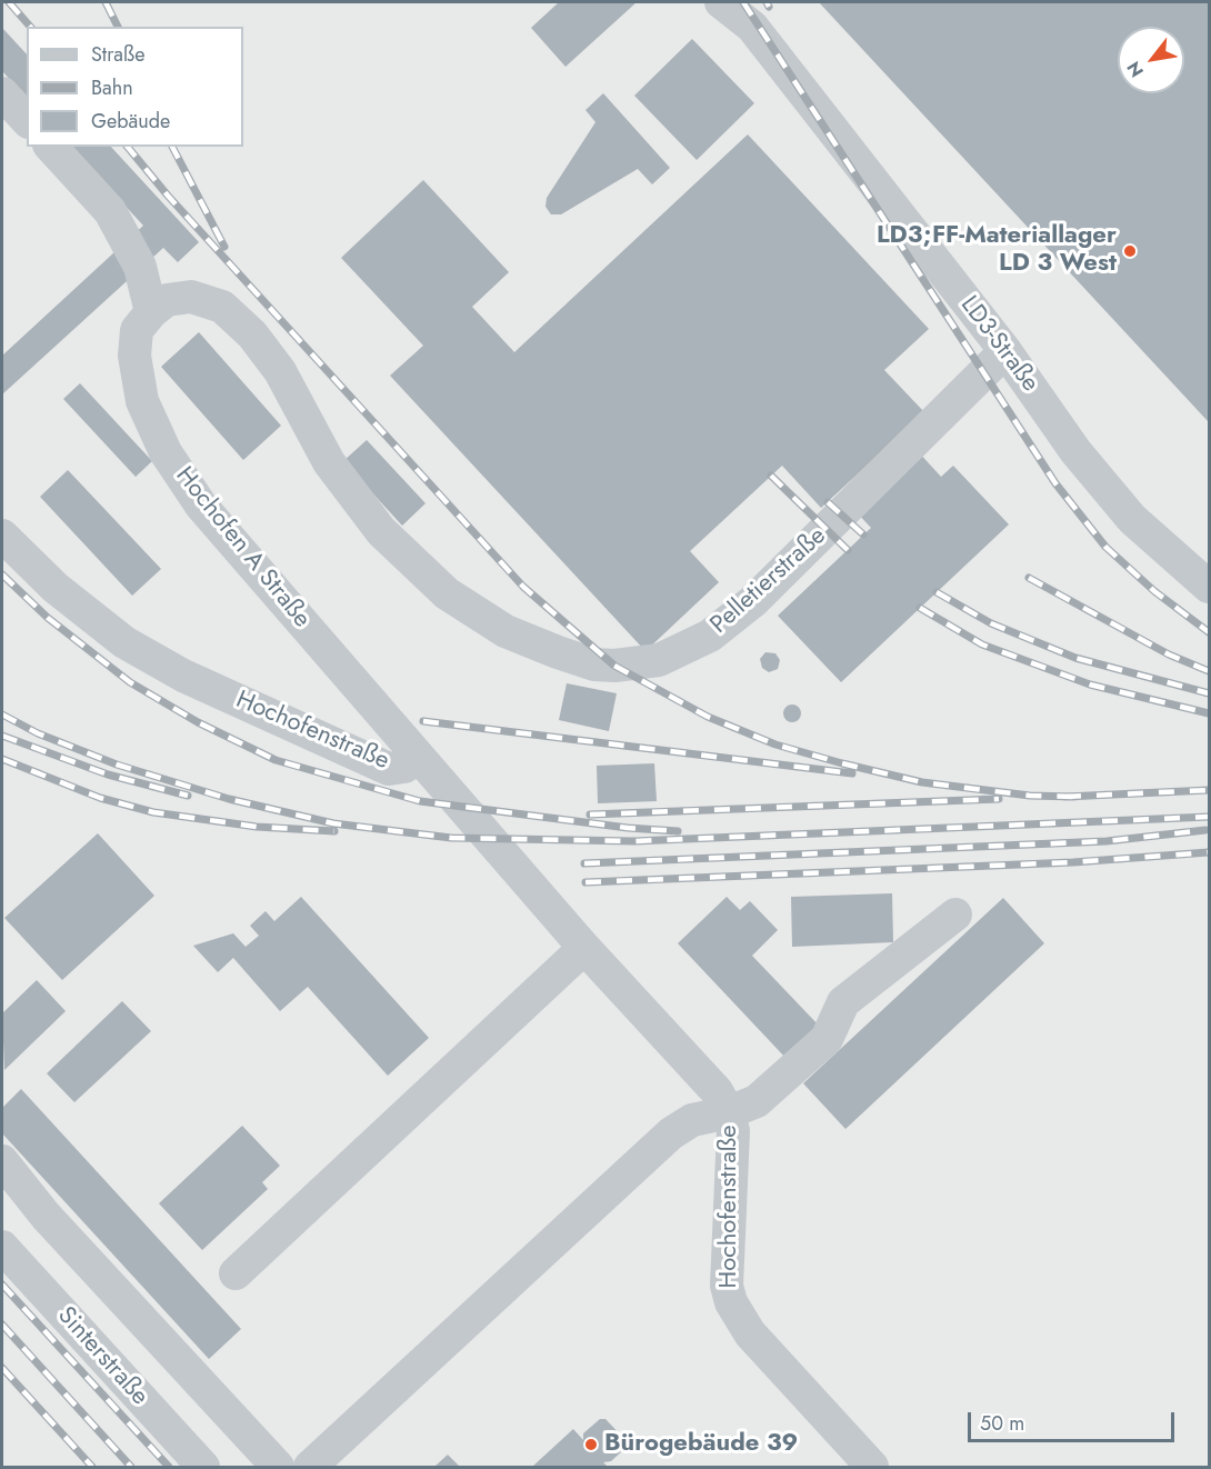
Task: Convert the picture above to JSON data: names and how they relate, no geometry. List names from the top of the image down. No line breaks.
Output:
{"streets":{"street":["LD3-Straße","Hochofen A Straße","Pelletierstraße","Hochofenstraße","Sinterstraße"]},"crossings":[["LD3-Straße","Pelletierstraße"],["Hochofen A Straße","Pelletierstraße"],["Hochofen A Straße","Hochofenstraße"]],"places":["LD3;FF-Materiallager LD 3 West","Bürogebäude 39"],"legend":["Straße","Bahn","Gebäude"],"scale_bar":"50 m","north":"bottom left"}
